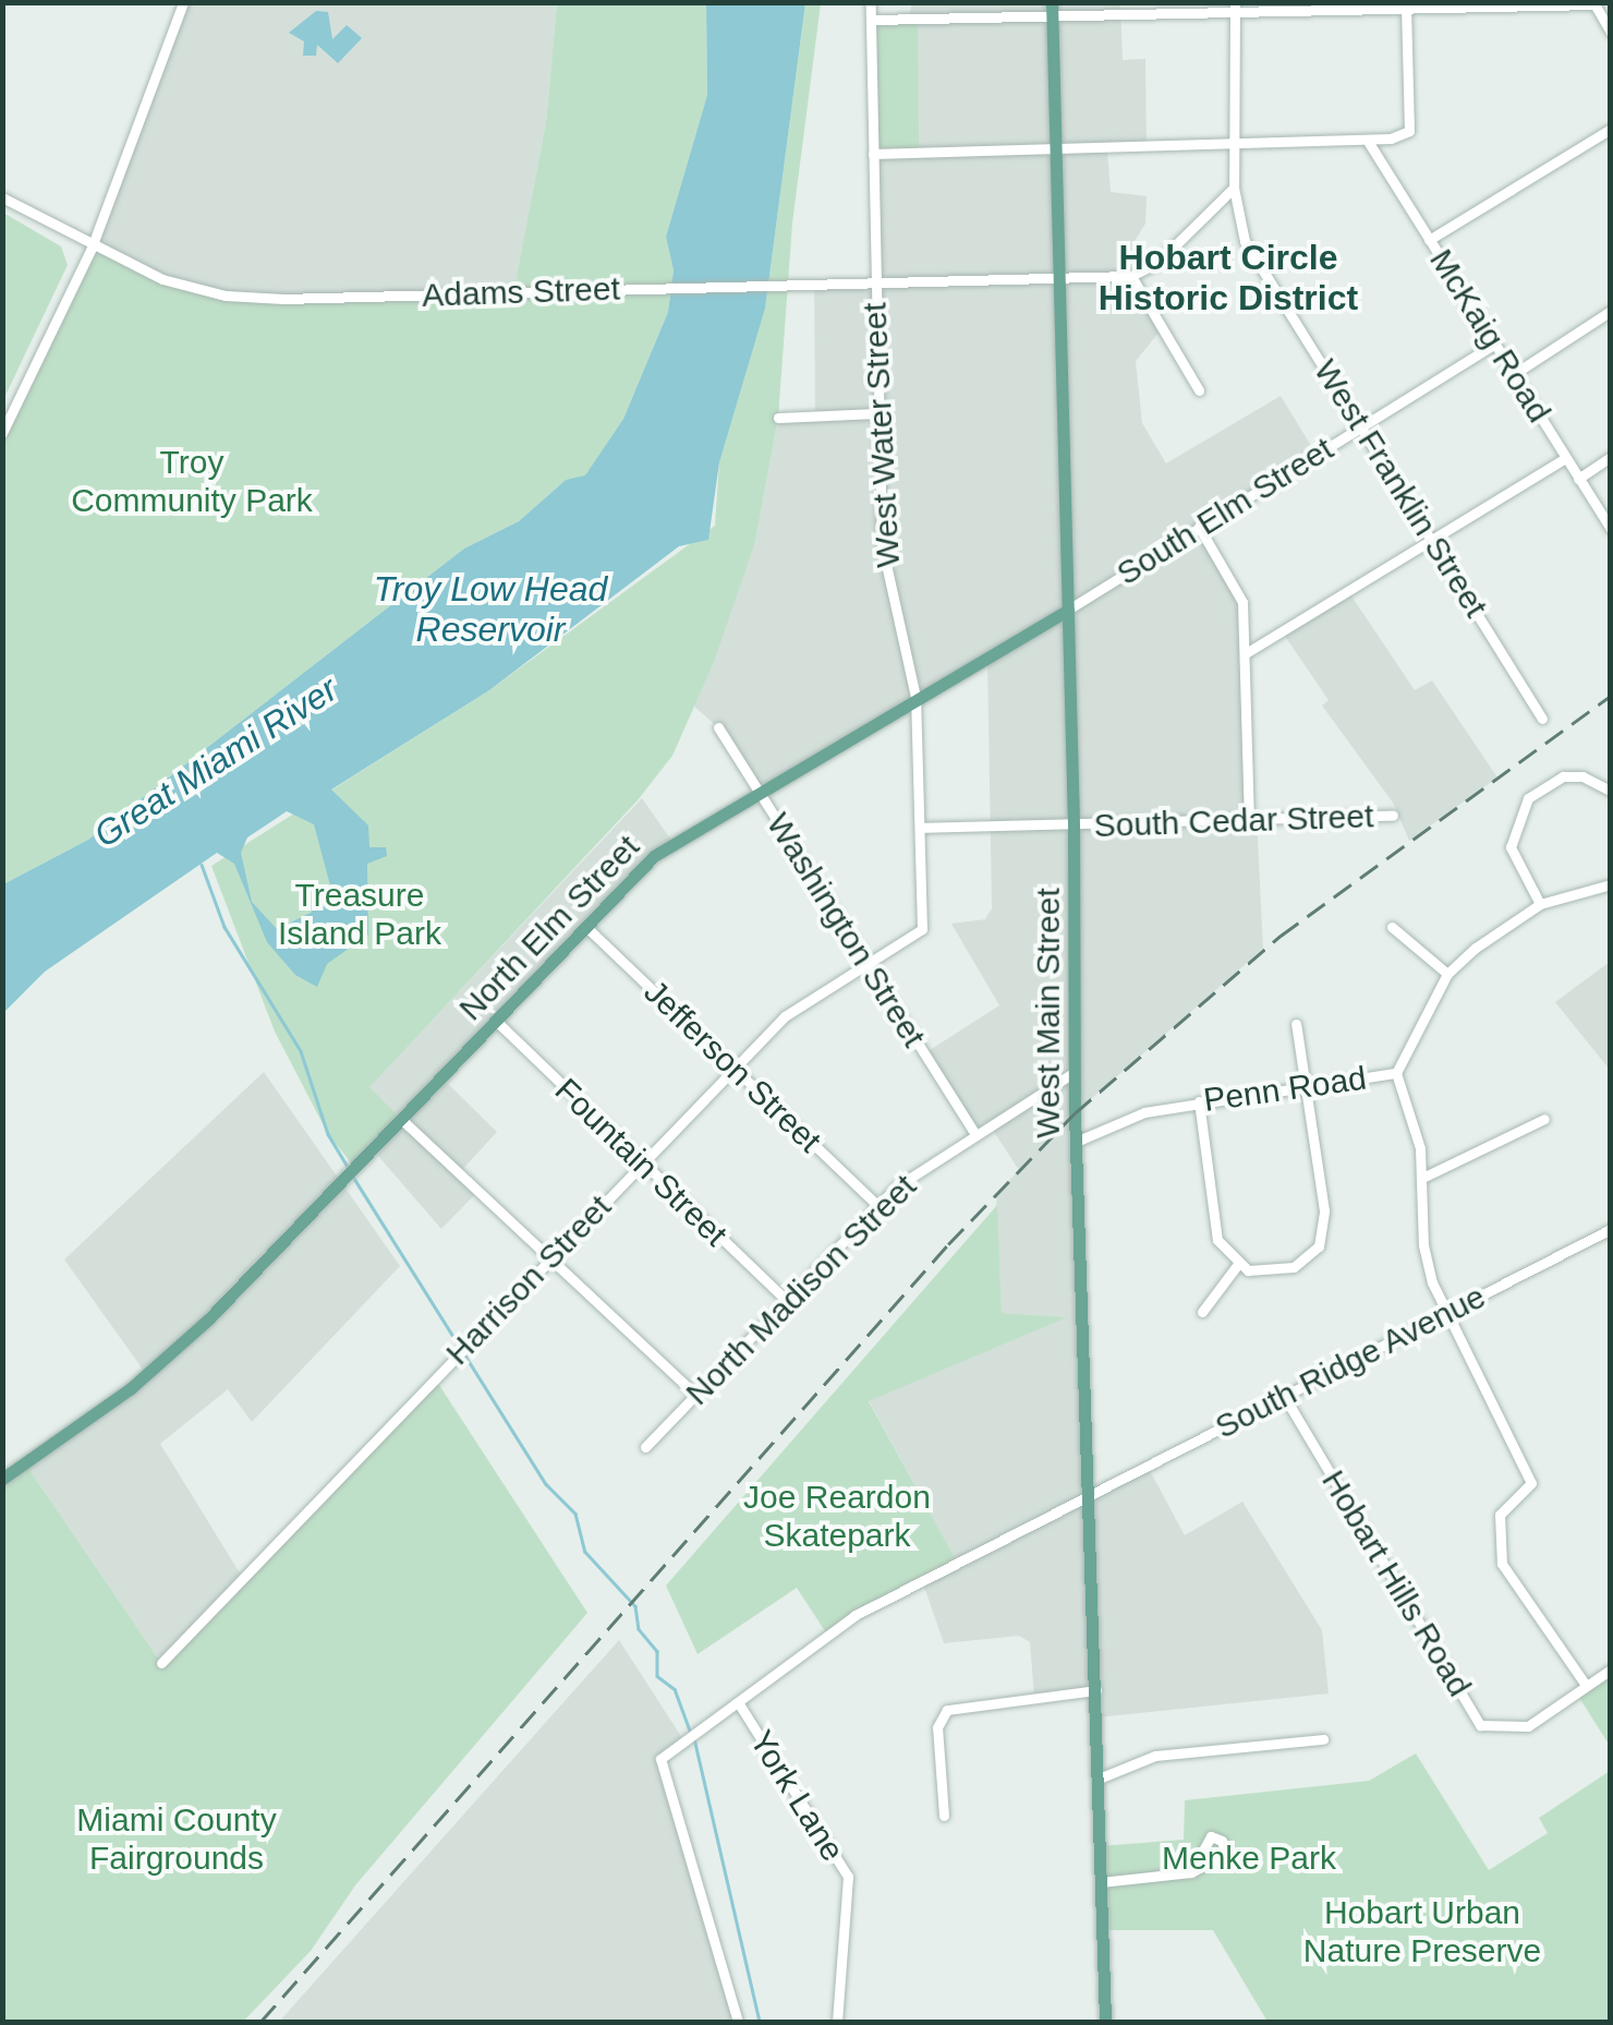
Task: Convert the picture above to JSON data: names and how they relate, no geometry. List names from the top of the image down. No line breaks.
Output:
{"streets":{"main road":["North Elm Street","West Main Street"],"street":["Adams Street","McKaig Road","West Water Street","West Franklin Street","South Elm Street","South Cedar Street","Washington Street","Jefferson Street","Penn Road","Fountain Street","Harrison Street","North Madison Street","South Ridge Avenue","Hobart Hills Road","York Lane"]},"crossings":[["Adams Street","West Water Street"],["Adams Street","West Main Street"],["McKaig Road","South Elm Street"],["West Water Street","South Cedar Street"],["West Water Street","North Elm Street"],["West Water Street","Harrison Street"],["West Franklin Street","South Elm Street"],["South Elm Street","North Elm Street"],["South Elm Street","West Main Street"],["South Cedar Street","West Main Street"],["North Elm Street","Washington Street"],["North Elm Street","West Main Street"],["North Elm Street","Jefferson Street"],["North Elm Street","Fountain Street"],["Washington Street","Harrison Street"],["Washington Street","North Madison Street"],["West Main Street","Penn Road"],["West Main Street","North Madison Street"],["West Main Street","South Ridge Avenue"],["Jefferson Street","Harrison Street"],["Jefferson Street","North Madison Street"],["Fountain Street","Harrison Street"],["Fountain Street","North Madison Street"],["South Ridge Avenue","Hobart Hills Road"],["South Ridge Avenue","York Lane"]],"districts":["Hobart Circle Historic District"],"water":["Troy Low Head Reservoir","Great Miami River"],"parks":["Troy Community Park","Treasure Island Park","Joe Reardon Skatepark","Miami County Fairgrounds","Menke Park","Hobart Urban Nature Preserve"]}
